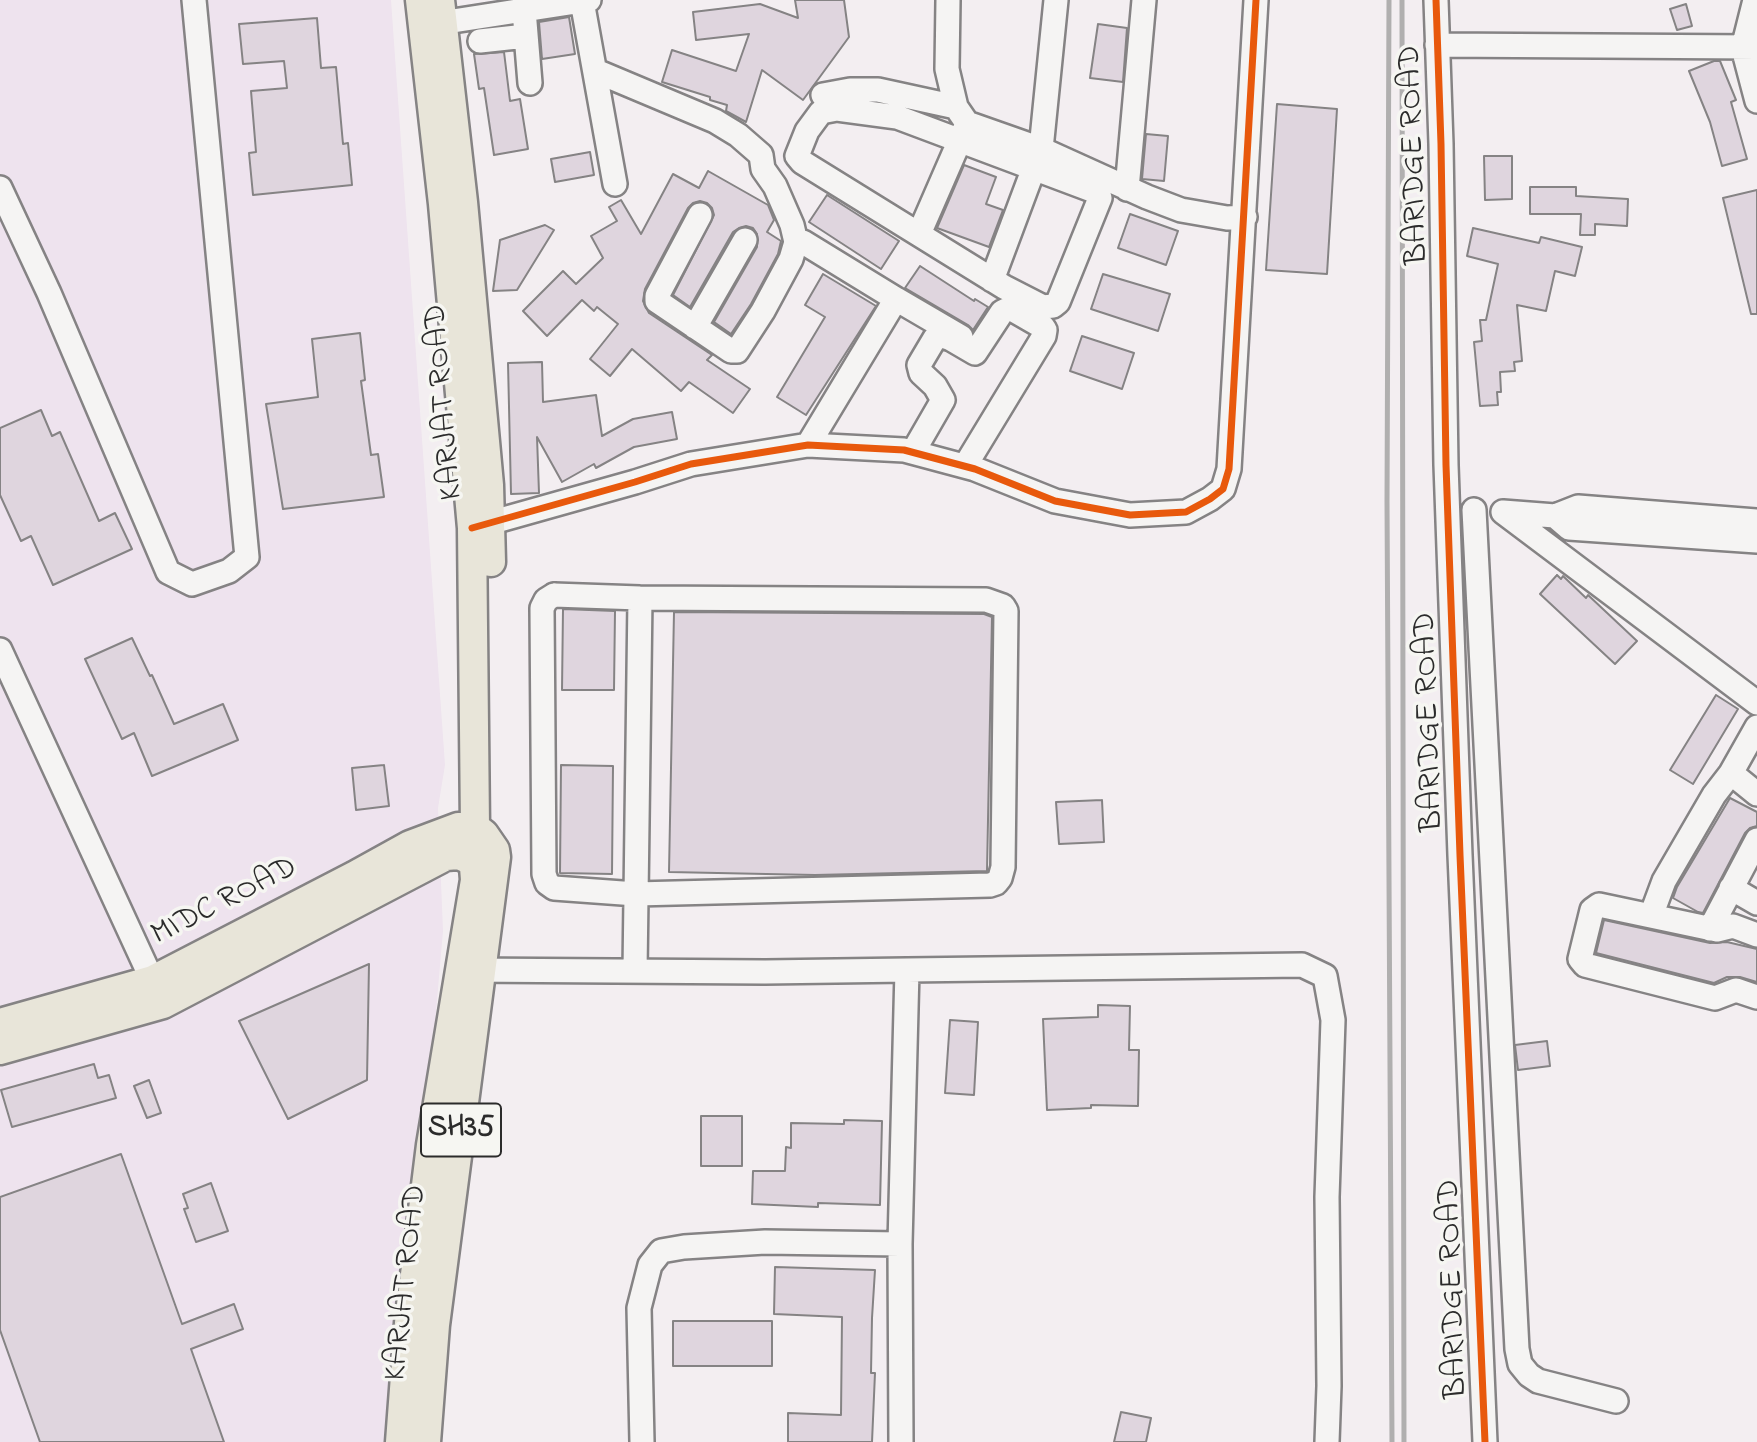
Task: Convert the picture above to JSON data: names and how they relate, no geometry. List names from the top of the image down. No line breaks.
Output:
{"streets":{"main road":["KARJAT ROAD","MIDC ROAD","SH35"],"street":["BARIDGE ROAD"]},"crossings":[["KARJAT ROAD","MIDC ROAD"]]}
